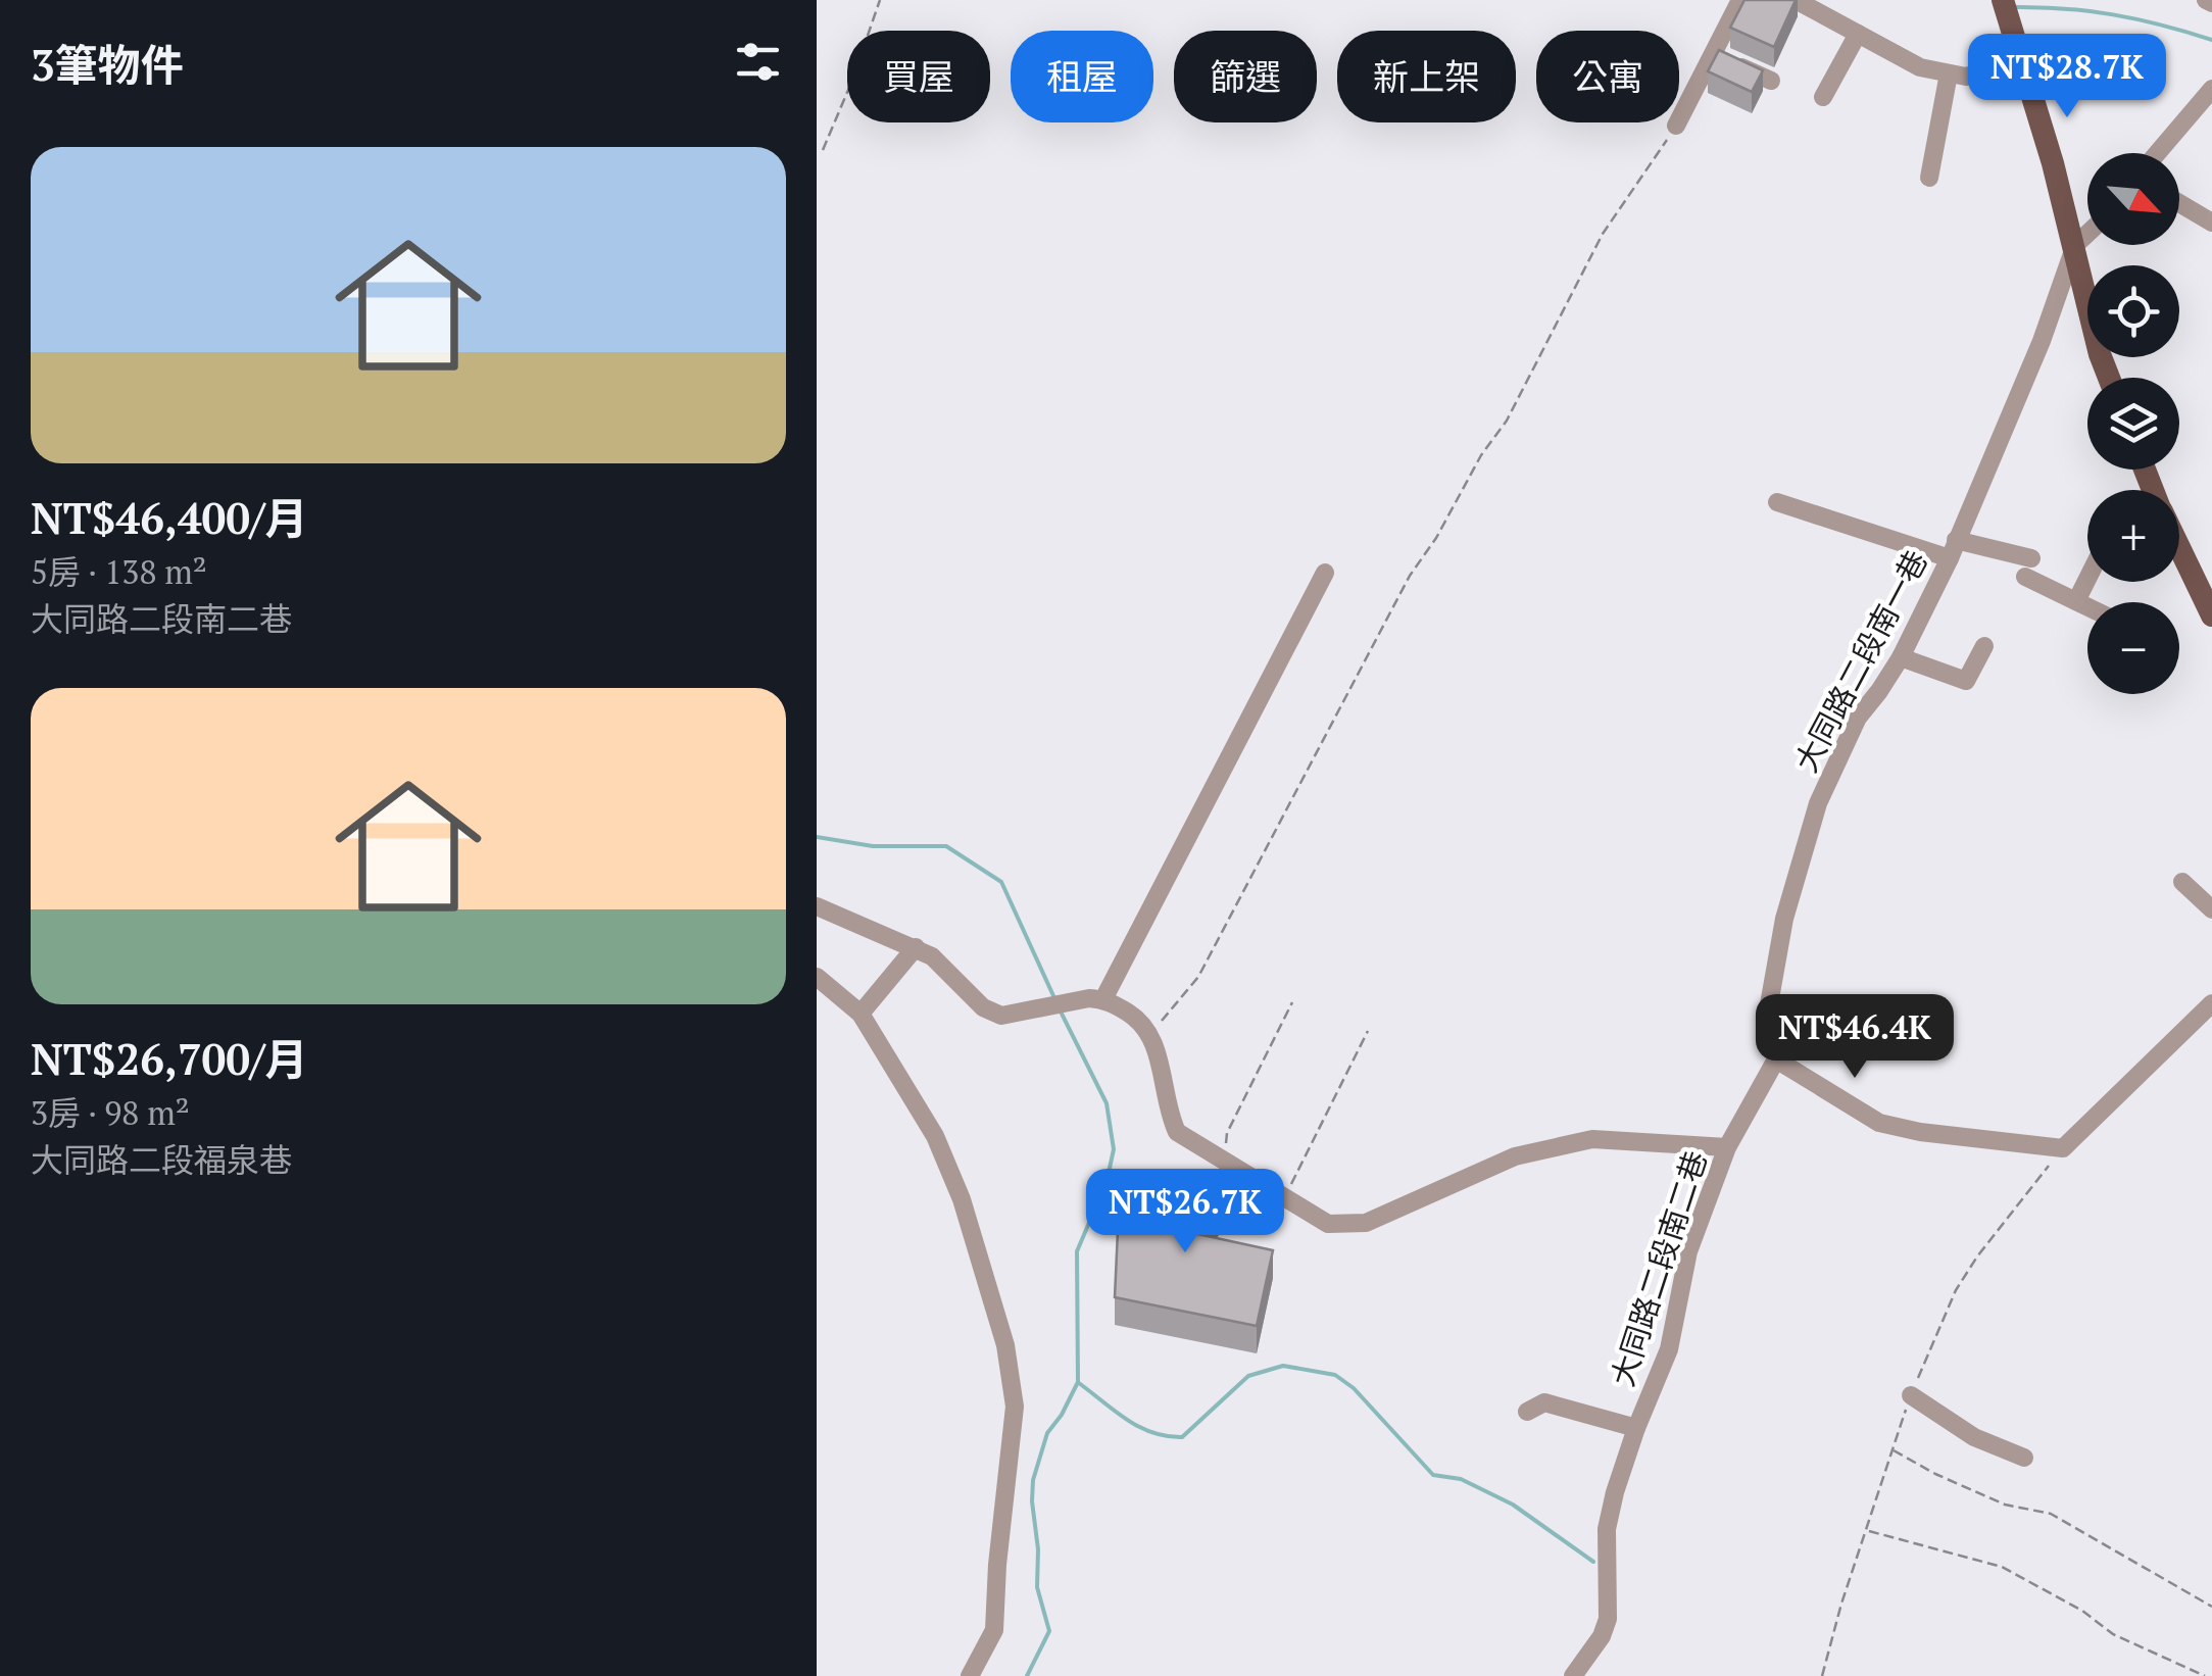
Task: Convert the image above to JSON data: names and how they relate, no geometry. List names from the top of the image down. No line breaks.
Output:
{"streets":{"street":["大同路二段南一巷","大同路二段南二巷"]},"crossings":[["大同路二段南一巷","大同路二段南二巷"]],"north":"bottom right","page":{"heading":"3筆物件","chip":["買屋","租屋","篩選","新上架","公寓"],"price":["NT$28.7K","NT$46.4K","NT$26.7K"],"list":[{"name":"NT$46,400/月","note":"5房 · 138 m² · 大同路二段南二巷"},{"name":"NT$26,700/月","note":"3房 · 98 m² · 大同路二段福泉巷"}],"map_buttons":["+","−"]}}
